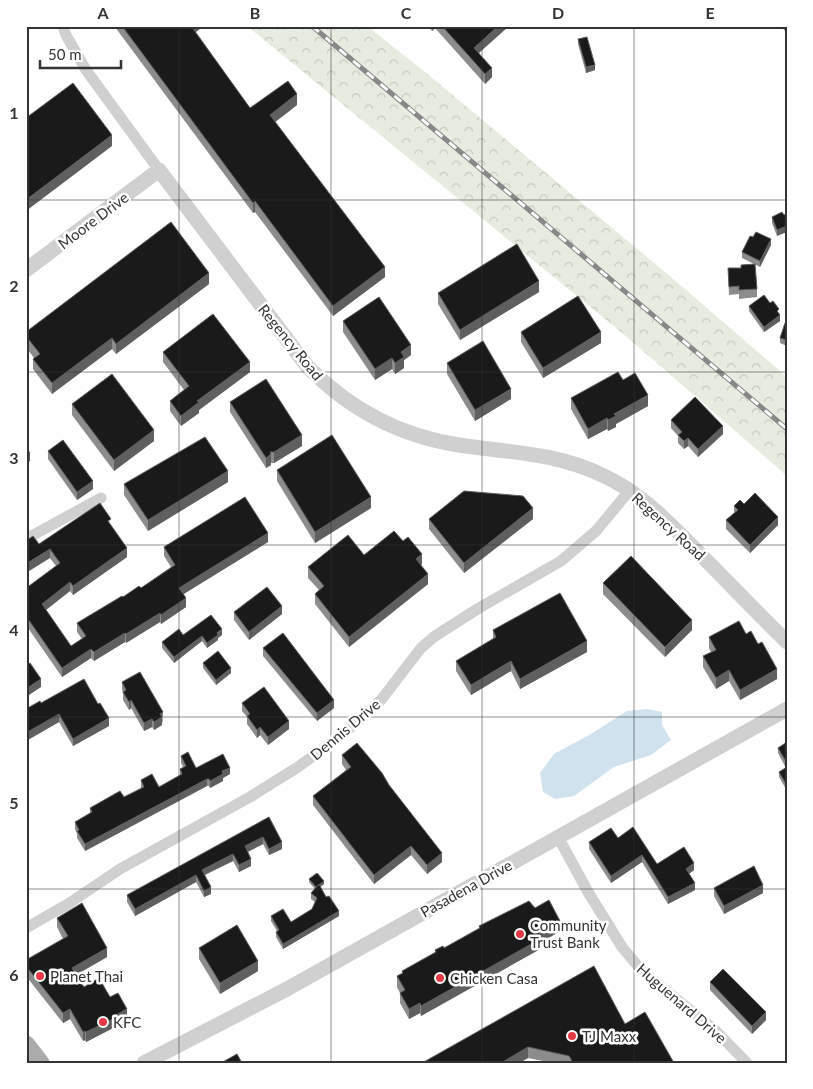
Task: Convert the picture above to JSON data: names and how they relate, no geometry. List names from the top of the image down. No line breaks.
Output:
{"streets":{"street":["Moore Drive","Regency Road","Dennis Drive","Pasadena Drive","Huguenard Drive"]},"crossings":[["Moore Drive","Regency Road"],["Regency Road","Dennis Drive"],["Pasadena Drive","Huguenard Drive"]],"places":["Community Trust Bank","Planet Thai","Chicken Casa","KFC","TJ Maxx"],"scale_bar":"50 m","grid":{"columns":["A","B","C","D","E"],"rows":["1","2","3","4","5","6"]}}
